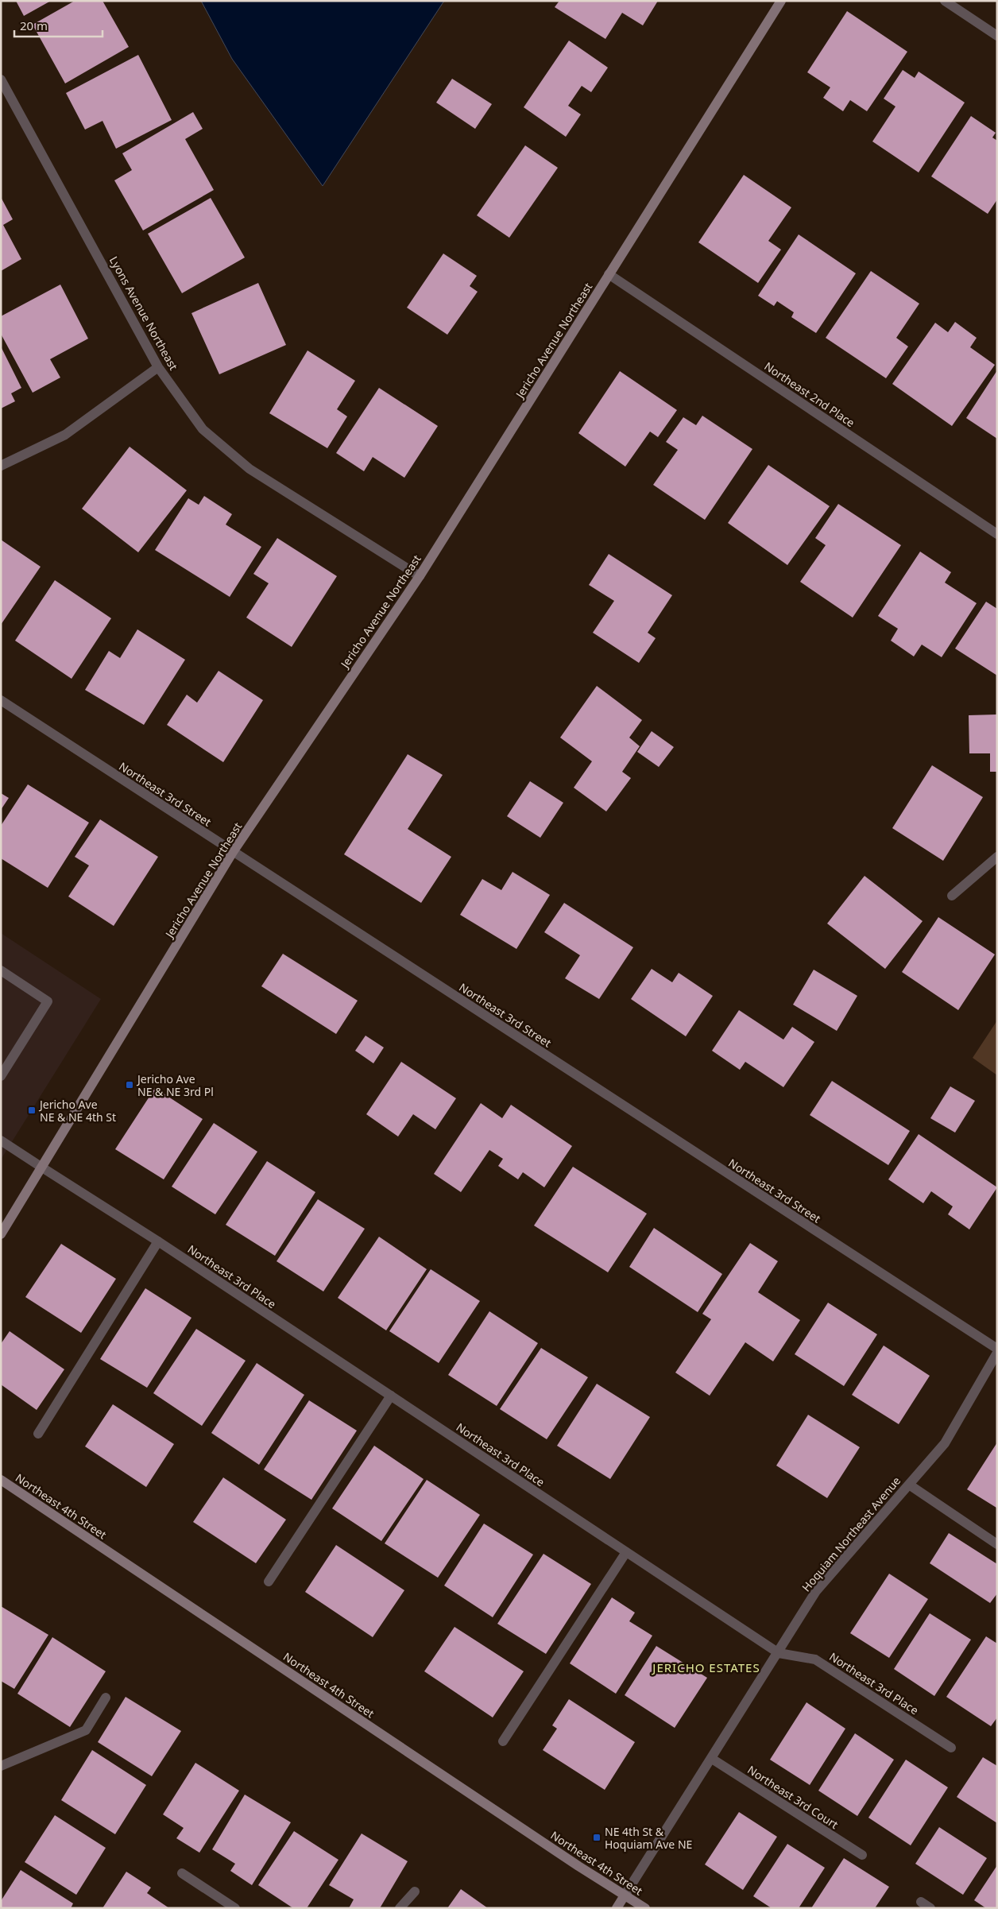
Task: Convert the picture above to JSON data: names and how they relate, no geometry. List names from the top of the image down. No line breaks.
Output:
{"streets":{"street":["Lyons Avenue Northeast","Jericho Avenue Northeast","Northeast 2nd Place","Northeast 3rd Street","Northeast 3rd Place","Northeast 4th Street","Hoquiam Northeast Avenue","Northeast 3rd Court"]},"crossings":[["Lyons Avenue Northeast","Jericho Avenue Northeast"],["Jericho Avenue Northeast","Northeast 2nd Place"],["Jericho Avenue Northeast","Northeast 3rd Street"],["Jericho Avenue Northeast","Northeast 3rd Place"],["Northeast 3rd Place","Hoquiam Northeast Avenue"],["Northeast 4th Street","Hoquiam Northeast Avenue"],["Hoquiam Northeast Avenue","Northeast 3rd Court"]],"districts":["JERICHO ESTATES"],"places":{"transit":["Jericho Ave NE & NE 3rd Pl","Jericho Ave NE & NE 4th St","NE 4th St & Hoquiam Ave NE"]},"scale_bar":"20 m"}
